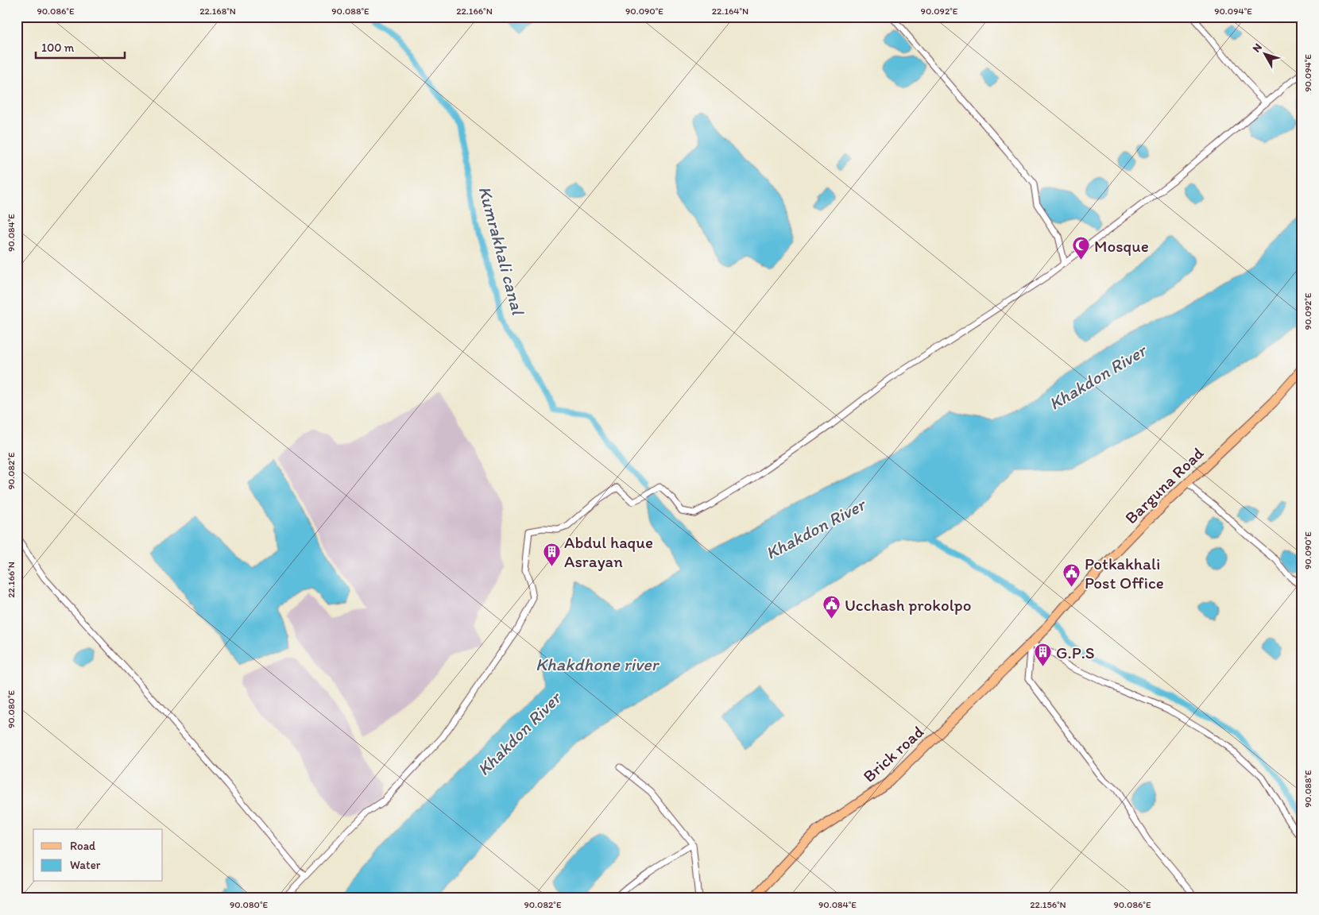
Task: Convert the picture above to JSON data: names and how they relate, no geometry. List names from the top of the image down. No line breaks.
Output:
{"streets":{"main road":["Barguna Road","Brick road"]},"crossings":[["Barguna Road","Brick road"]],"water":["Kumrakhali canal","Khakdon River","Khakdhone river"],"places":{"mosque":["Mosque"],"building":["Abdul haque Asrayan","G.P.S"],"public building":["Potkakhali Post Office","Ucchash prokolpo"]},"legend":["Road","Water"],"scale_bar":"100 m","north":"top left","coordinates":["90.086°E","22.168°N","90.088°E","22.166°N","90.090°E","22.164°N","90.092°E","90.094°E","90.084°E","90.082°E","90.080°E","22.156°N"]}
